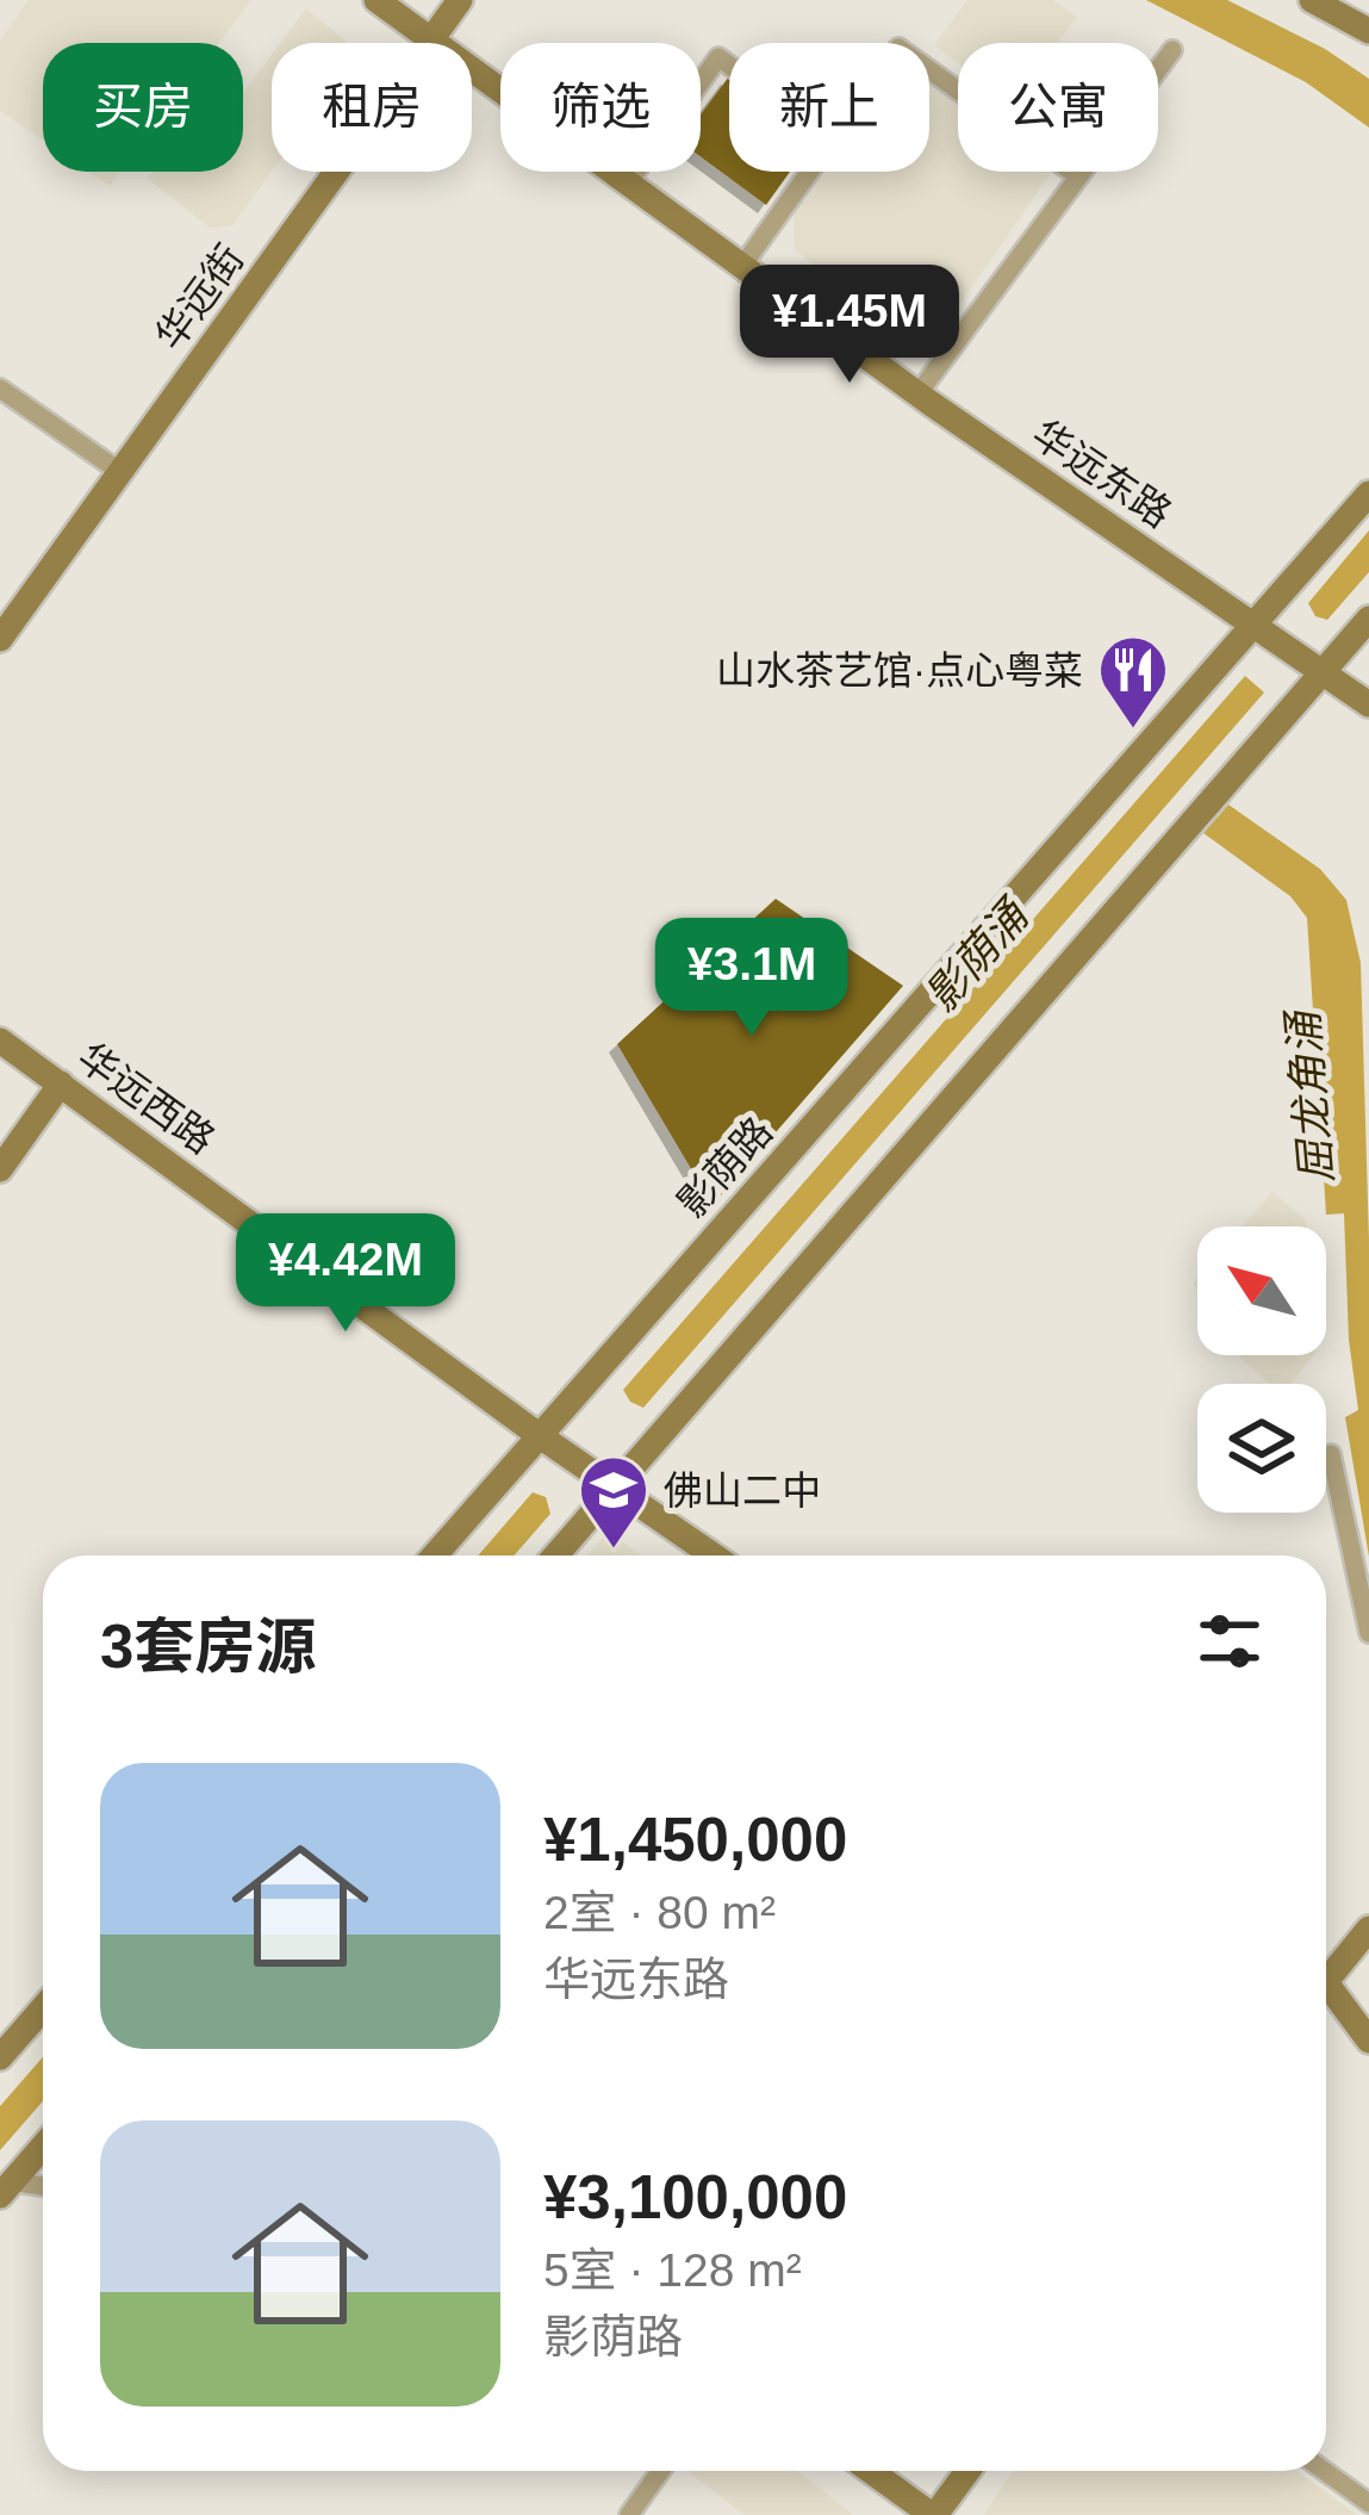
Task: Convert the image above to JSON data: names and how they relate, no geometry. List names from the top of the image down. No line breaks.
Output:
{"streets":{"street":["华远街","华远东路","华远西路","影荫路"]},"crossings":[["华远街","华远东路"],["华远东路","影荫路"],["华远西路","影荫路"]],"water":["影荫涌","屈龙角涌"],"places":{"restaurant":["山水茶艺馆·点心粤菜"],"school or university":["佛山二中"]},"north":"top left","page":{"chip":["买房","租房","筛选","新上","公寓"],"price":["¥1.45M","¥3.1M","¥4.42M"],"heading":"3套房源","list":[{"name":"¥1,450,000","note":"2室 · 80 m² · 华远东路"},{"name":"¥3,100,000","note":"5室 · 128 m² · 影荫路"}]}}
